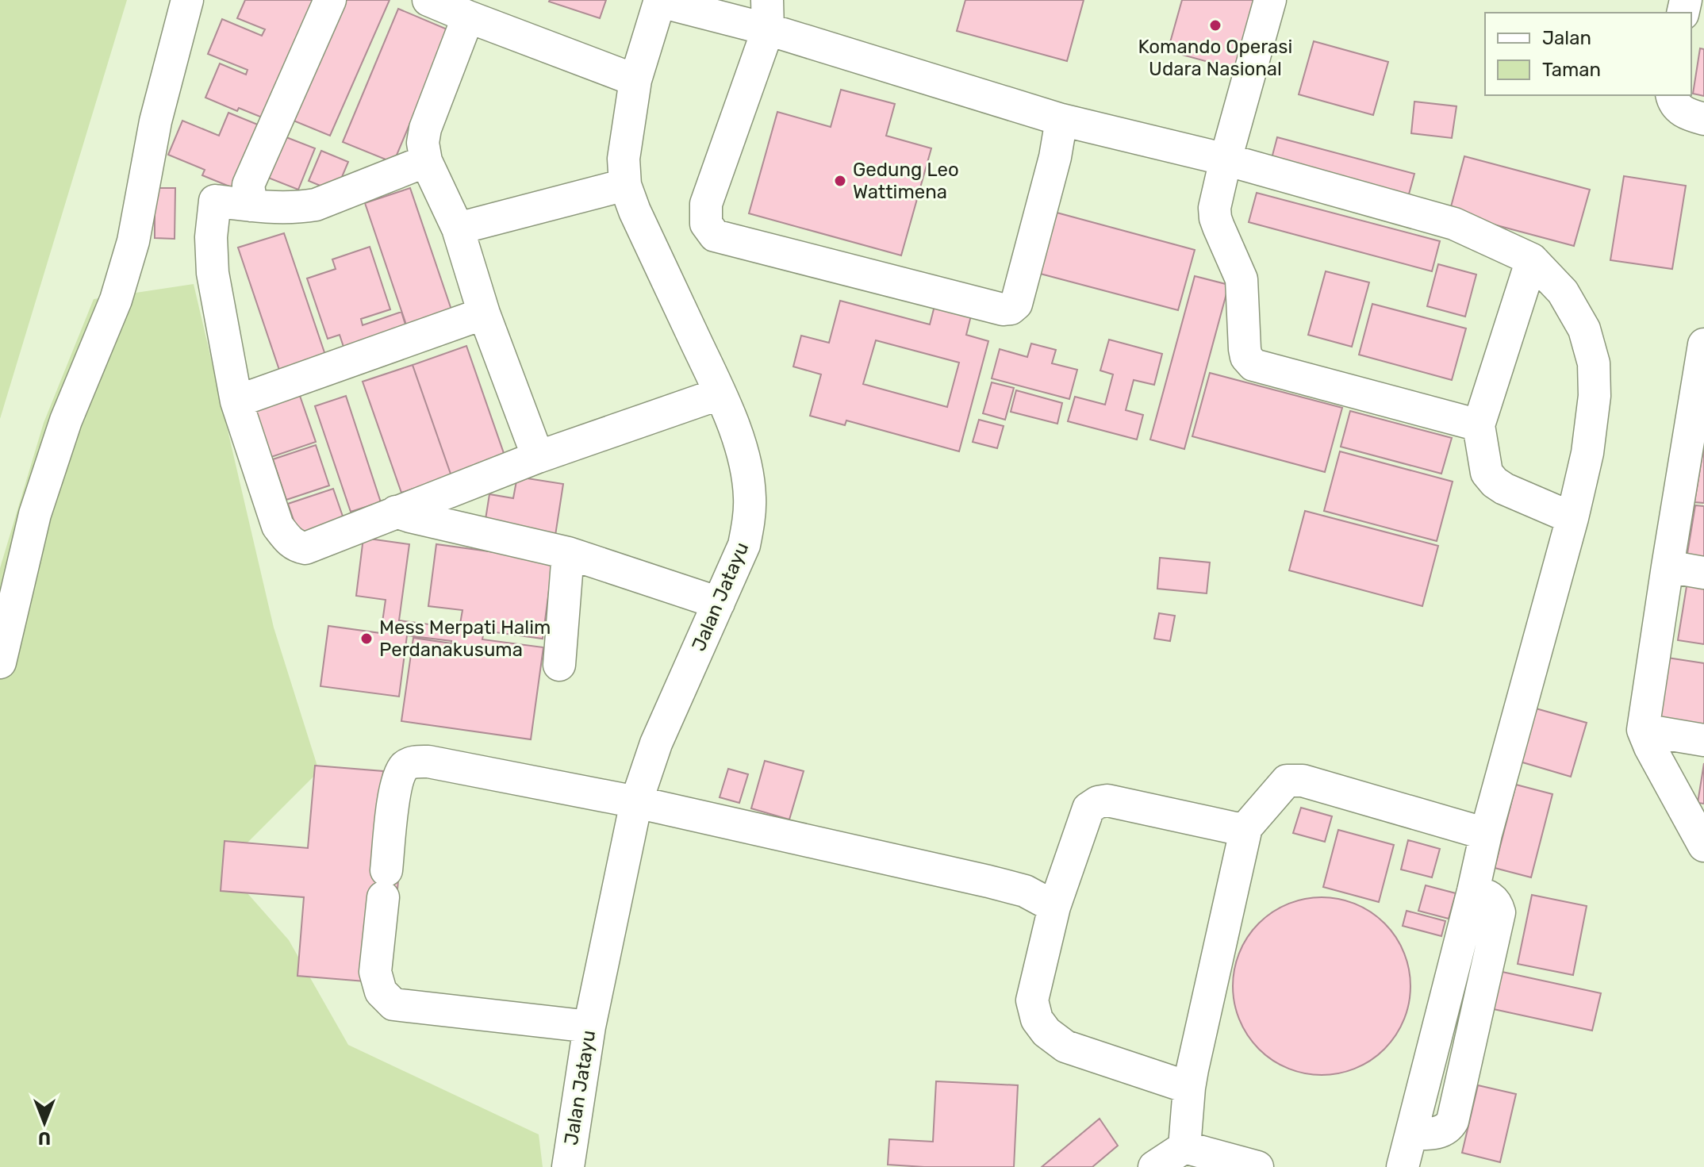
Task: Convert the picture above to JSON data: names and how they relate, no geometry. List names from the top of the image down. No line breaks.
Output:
{"streets":{"lane":["Jalan Jatayu"]},"places":["Komando Operasi Udara Nasional","Gedung Leo Wattimena","Mess Merpati Halim Perdanakusuma"],"legend":["Jalan","Taman"],"north":"bottom"}
